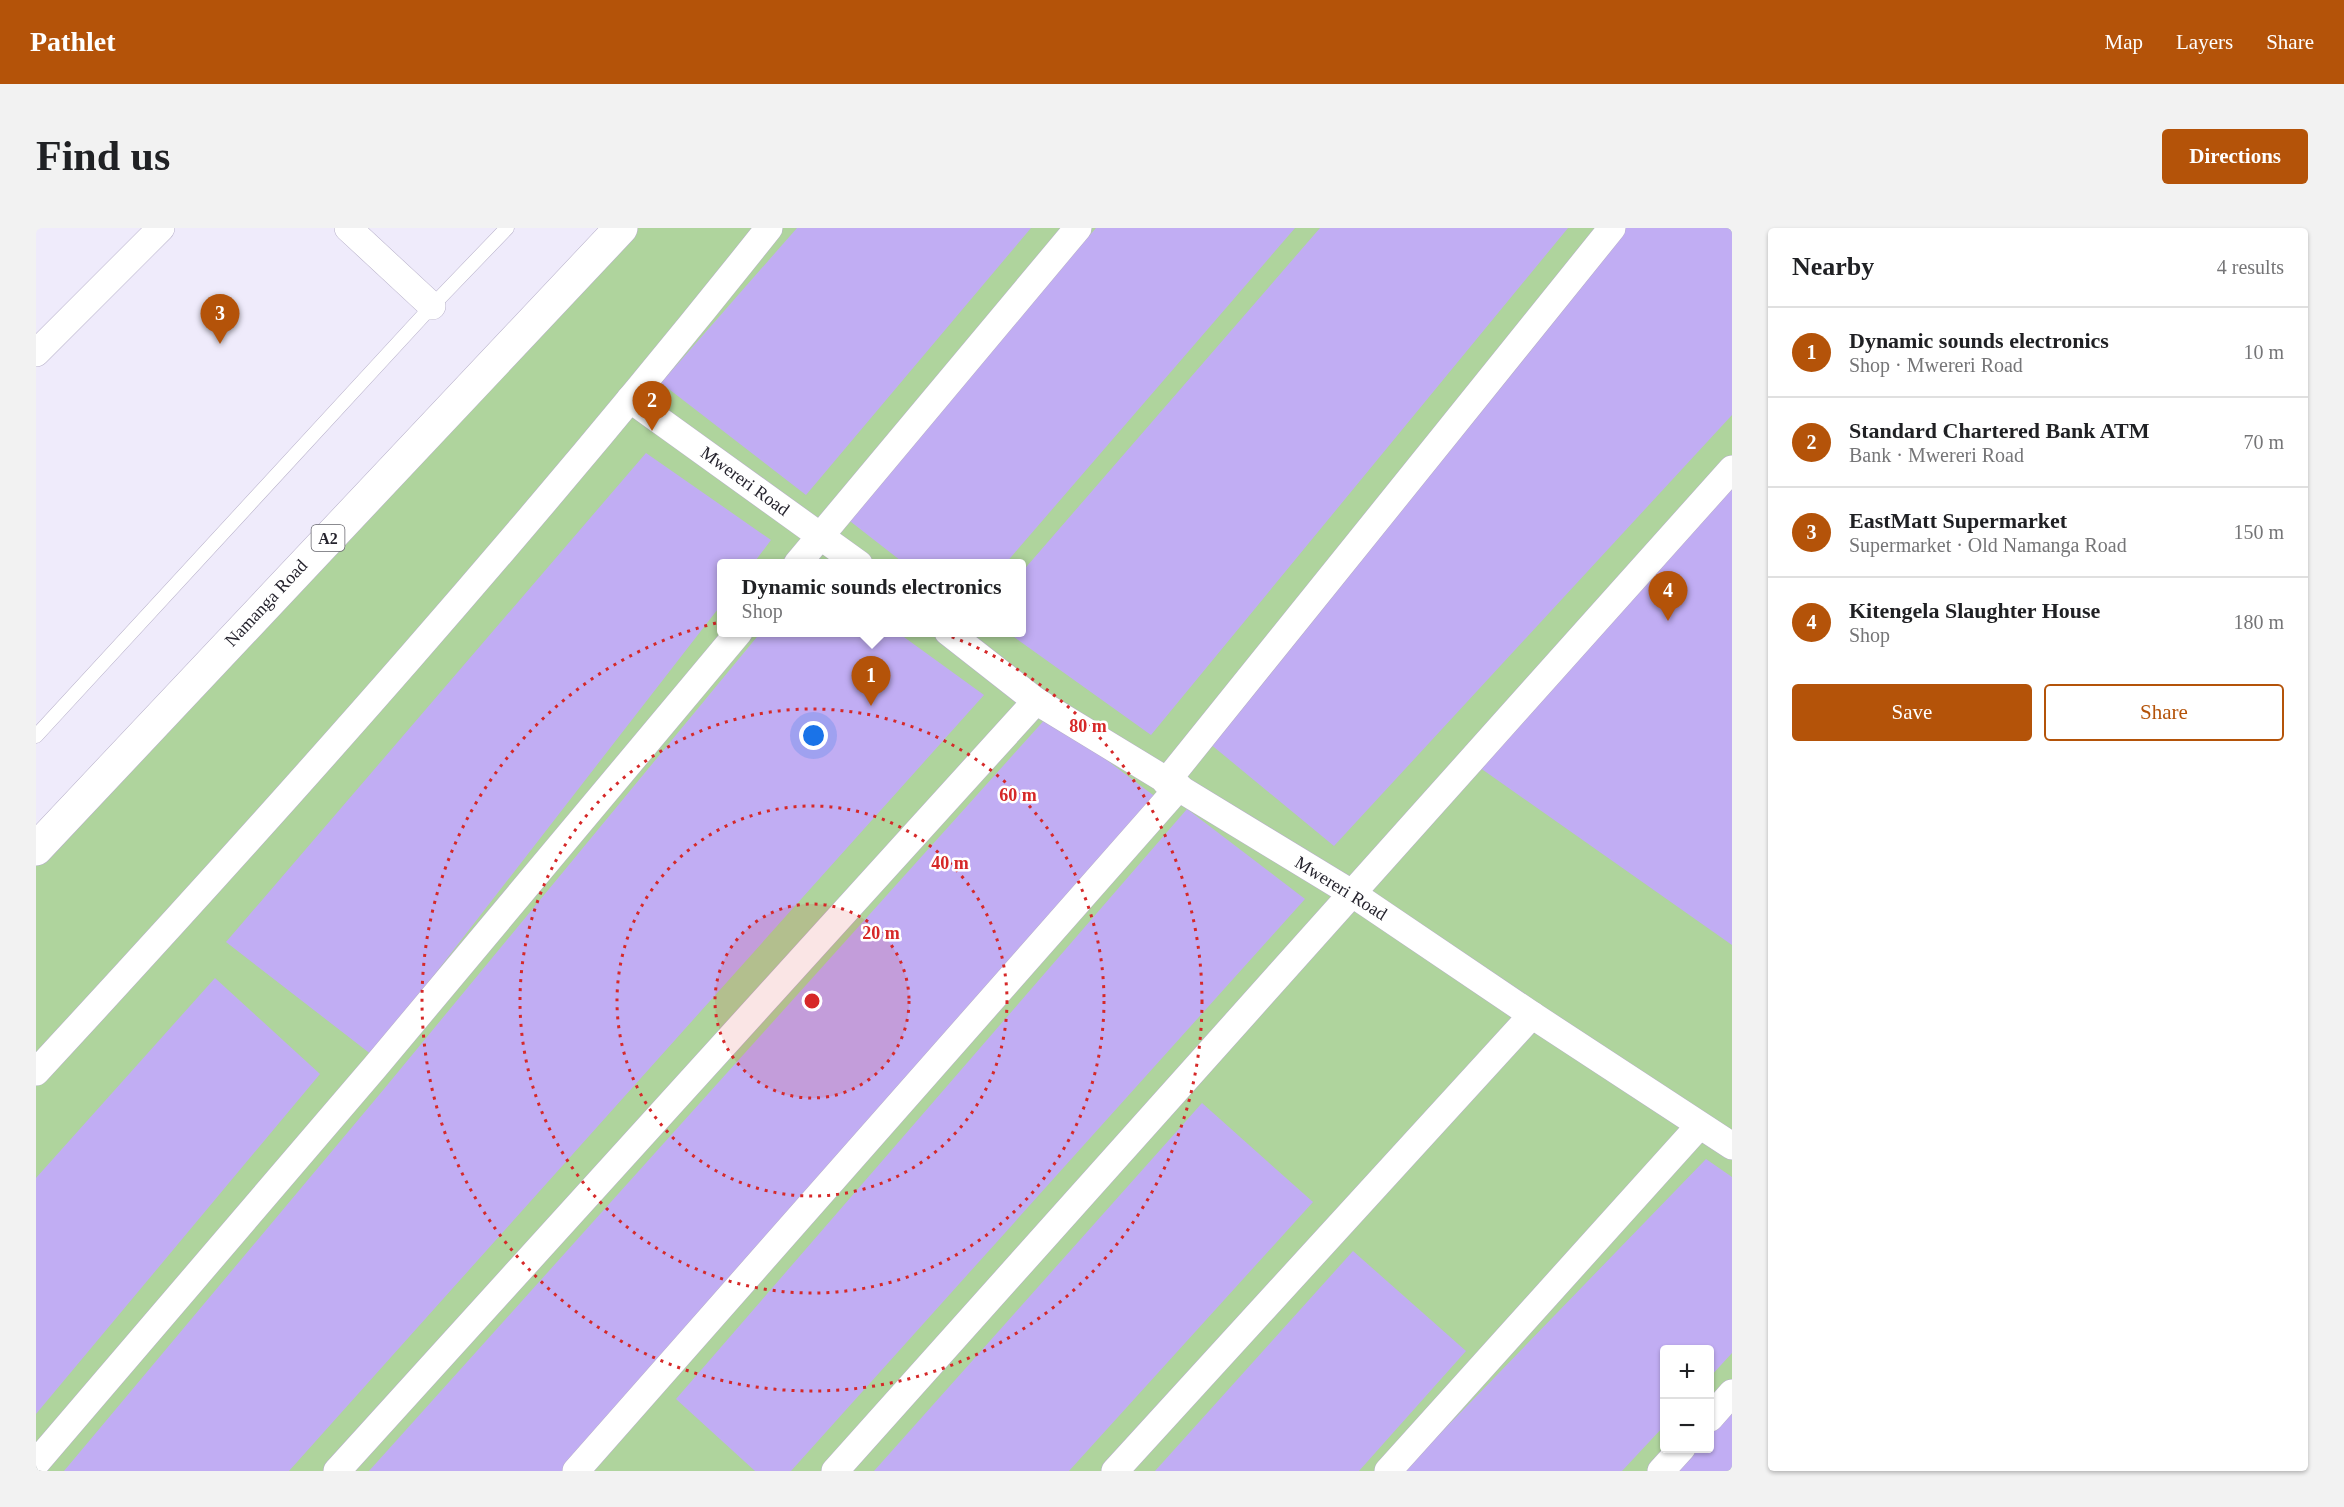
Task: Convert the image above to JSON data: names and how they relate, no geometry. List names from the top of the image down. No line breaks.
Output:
{"streets":{"highway":["A2","Namanga Road"],"street":["Mwereri Road"]},"page":{"header":"Pathlet","nav":["Map","Layers","Share"],"buttons":["Directions",["Save","Share"]],"title":"Find us","heading":["Nearby","4 results"],"pins":["3","2","4","1"],"list":[{"mark":"1","name":"Dynamic sounds electronics","note":"Shop · Mwereri Road","value":"10 m"},{"mark":"2","name":"Standard Chartered Bank ATM","note":"Bank · Mwereri Road","value":"70 m"},{"mark":"3","name":"EastMatt Supermarket","note":"Supermarket · Old Namanga Road","value":"150 m"},{"mark":"4","name":"Kitengela Slaughter House","note":"Shop","value":"180 m"}],"popup":["Dynamic sounds electronics","Shop"],"map_buttons":["+","−"]},"rings":["80 m","60 m","40 m","20 m"]}
